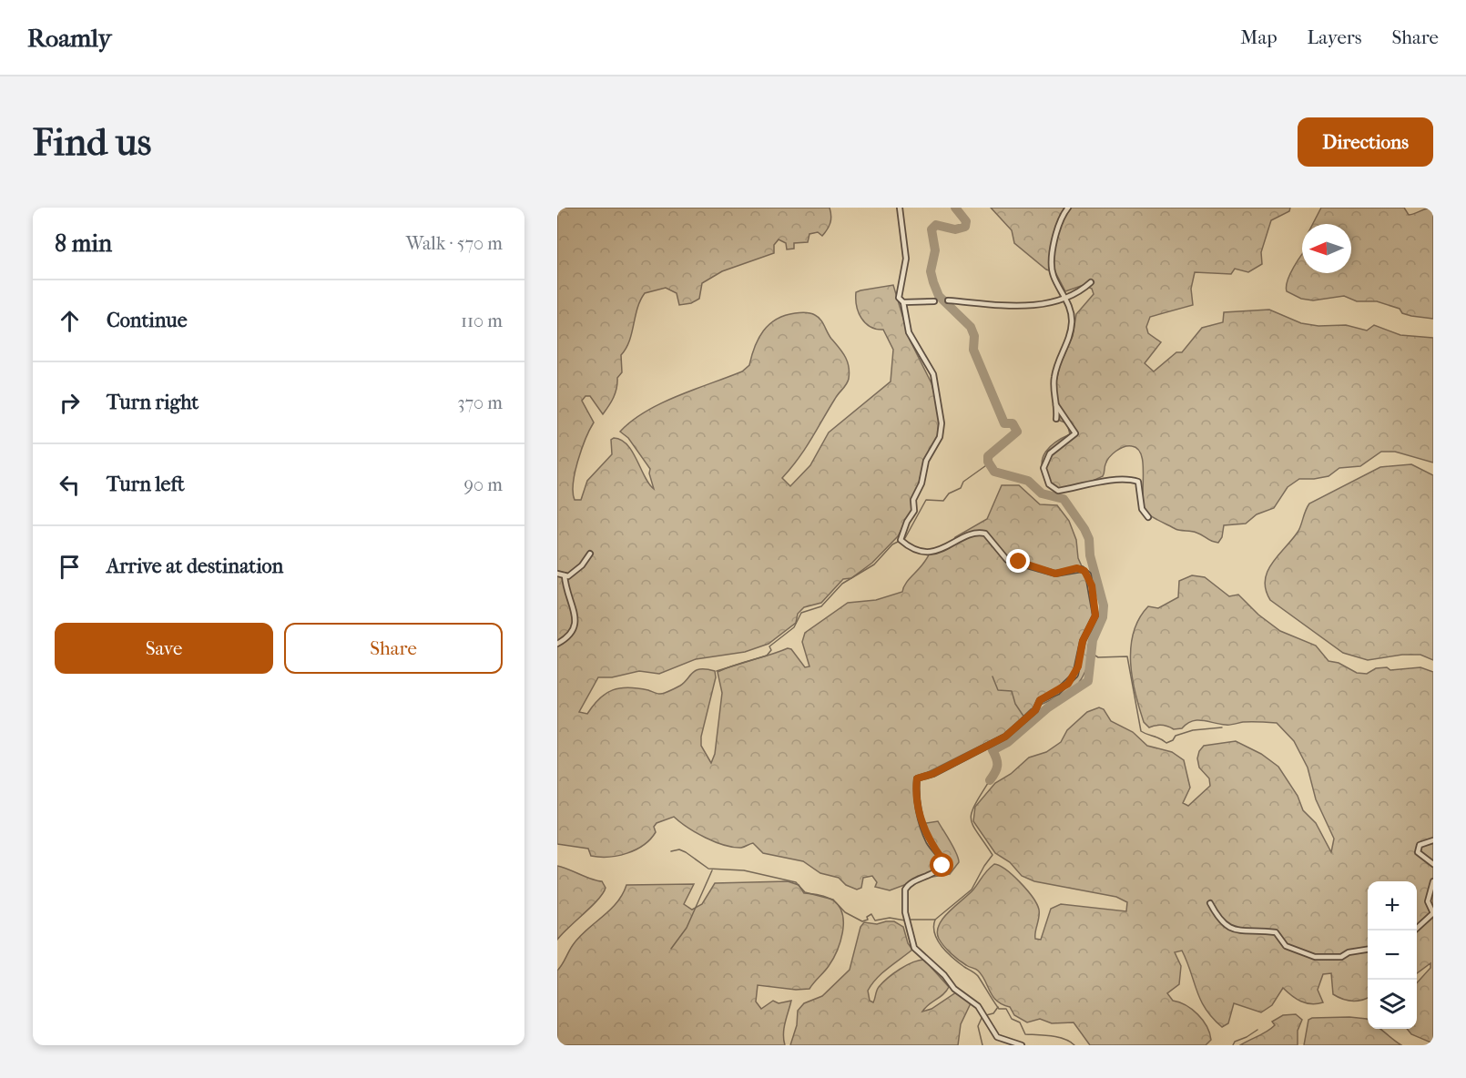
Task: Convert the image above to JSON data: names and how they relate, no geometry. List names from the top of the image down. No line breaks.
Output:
{"north":"left","page":{"header":"Roamly","nav":["Map","Layers","Share"],"buttons":["Directions",["Save","Share"]],"title":"Find us","heading":["8 min","Walk · 570 m"],"list":[["Continue","110 m"],["Turn right","370 m"],["Turn left","90 m"],"Arrive at destination"],"map_buttons":["+","−"]}}
